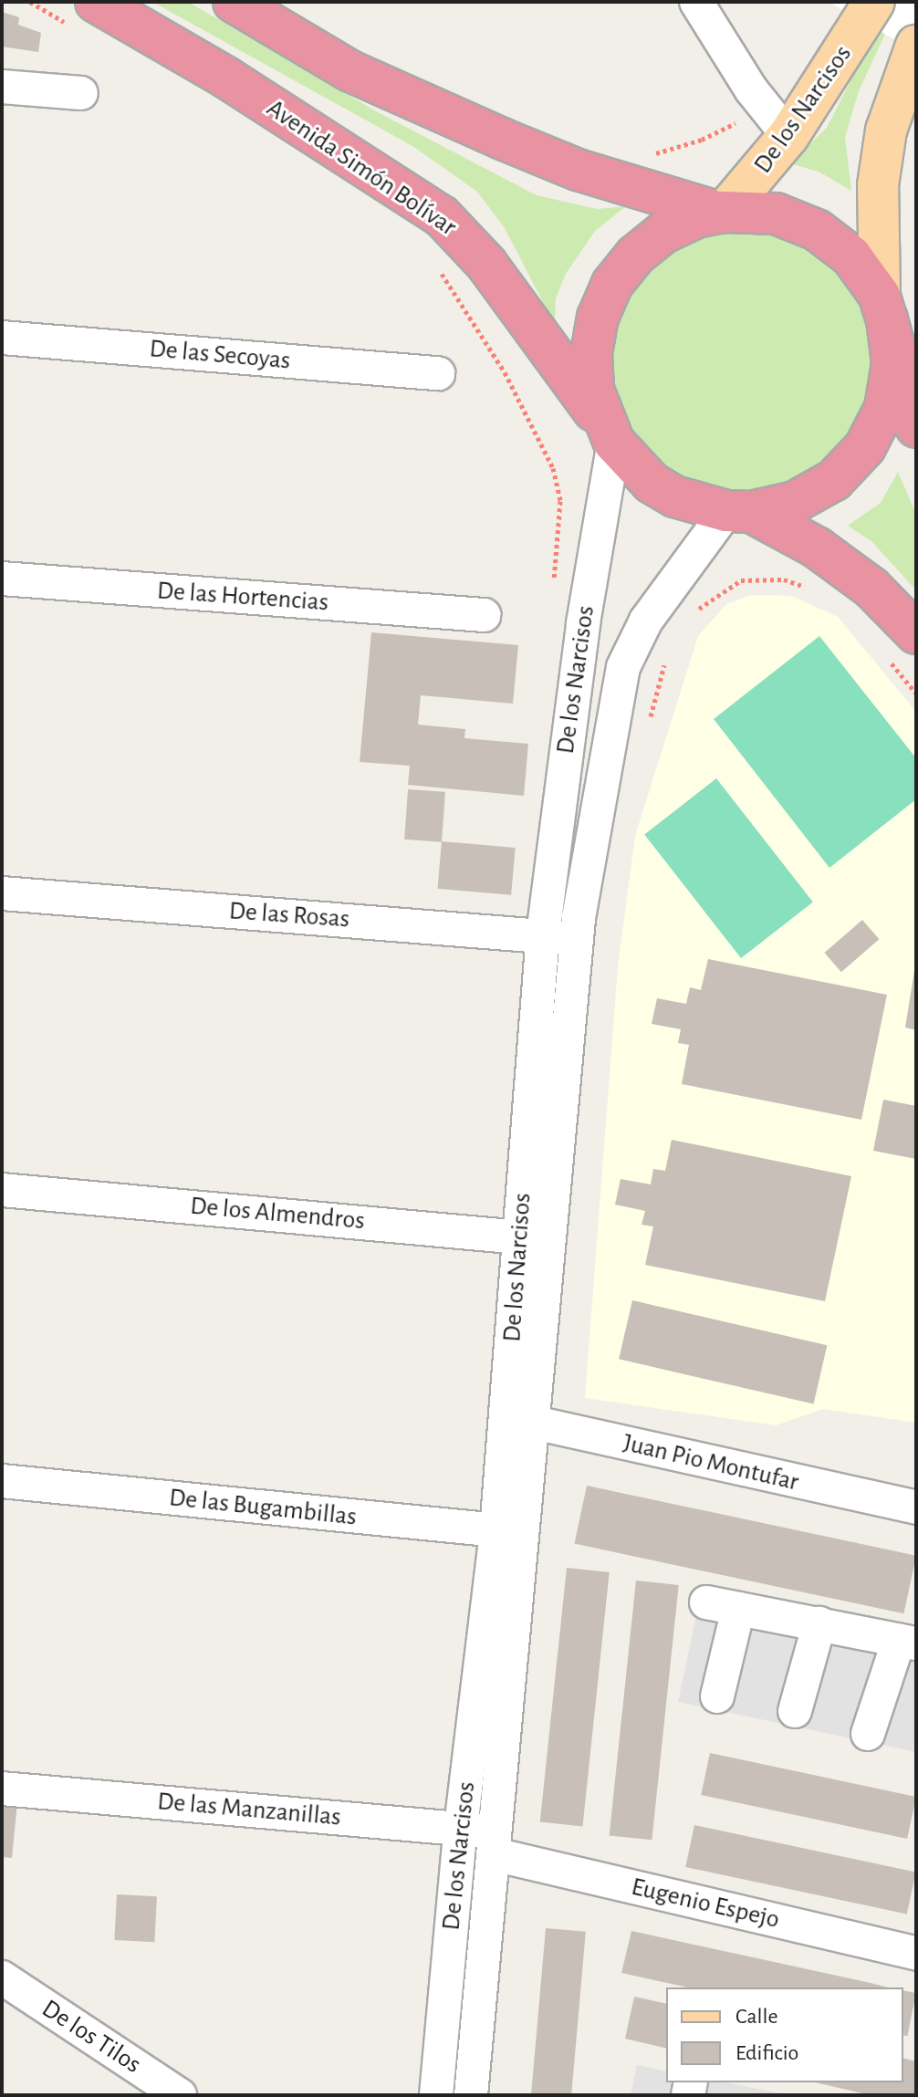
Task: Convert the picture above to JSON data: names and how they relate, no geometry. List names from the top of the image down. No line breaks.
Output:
{"streets":{"highway":["Avenida Simón Bolívar"],"main road":["De los Narcisos"],"street":["De las Secoyas","De las Hortencias","De las Rosas","De los Almendros","Juan Pio Montufar","De las Bugambillas","De las Manzanillas","Eugenio Espejo","De los Tilos"]},"crossings":[["De los Narcisos","Avenida Simón Bolívar"],["De los Narcisos","De las Rosas"],["De los Narcisos","De los Almendros"],["De los Narcisos","Juan Pio Montufar"],["De los Narcisos","De las Bugambillas"],["De los Narcisos","De las Manzanillas"],["De los Narcisos","Eugenio Espejo"],["De las Manzanillas","Eugenio Espejo"]],"legend":["Calle","Edificio"]}
